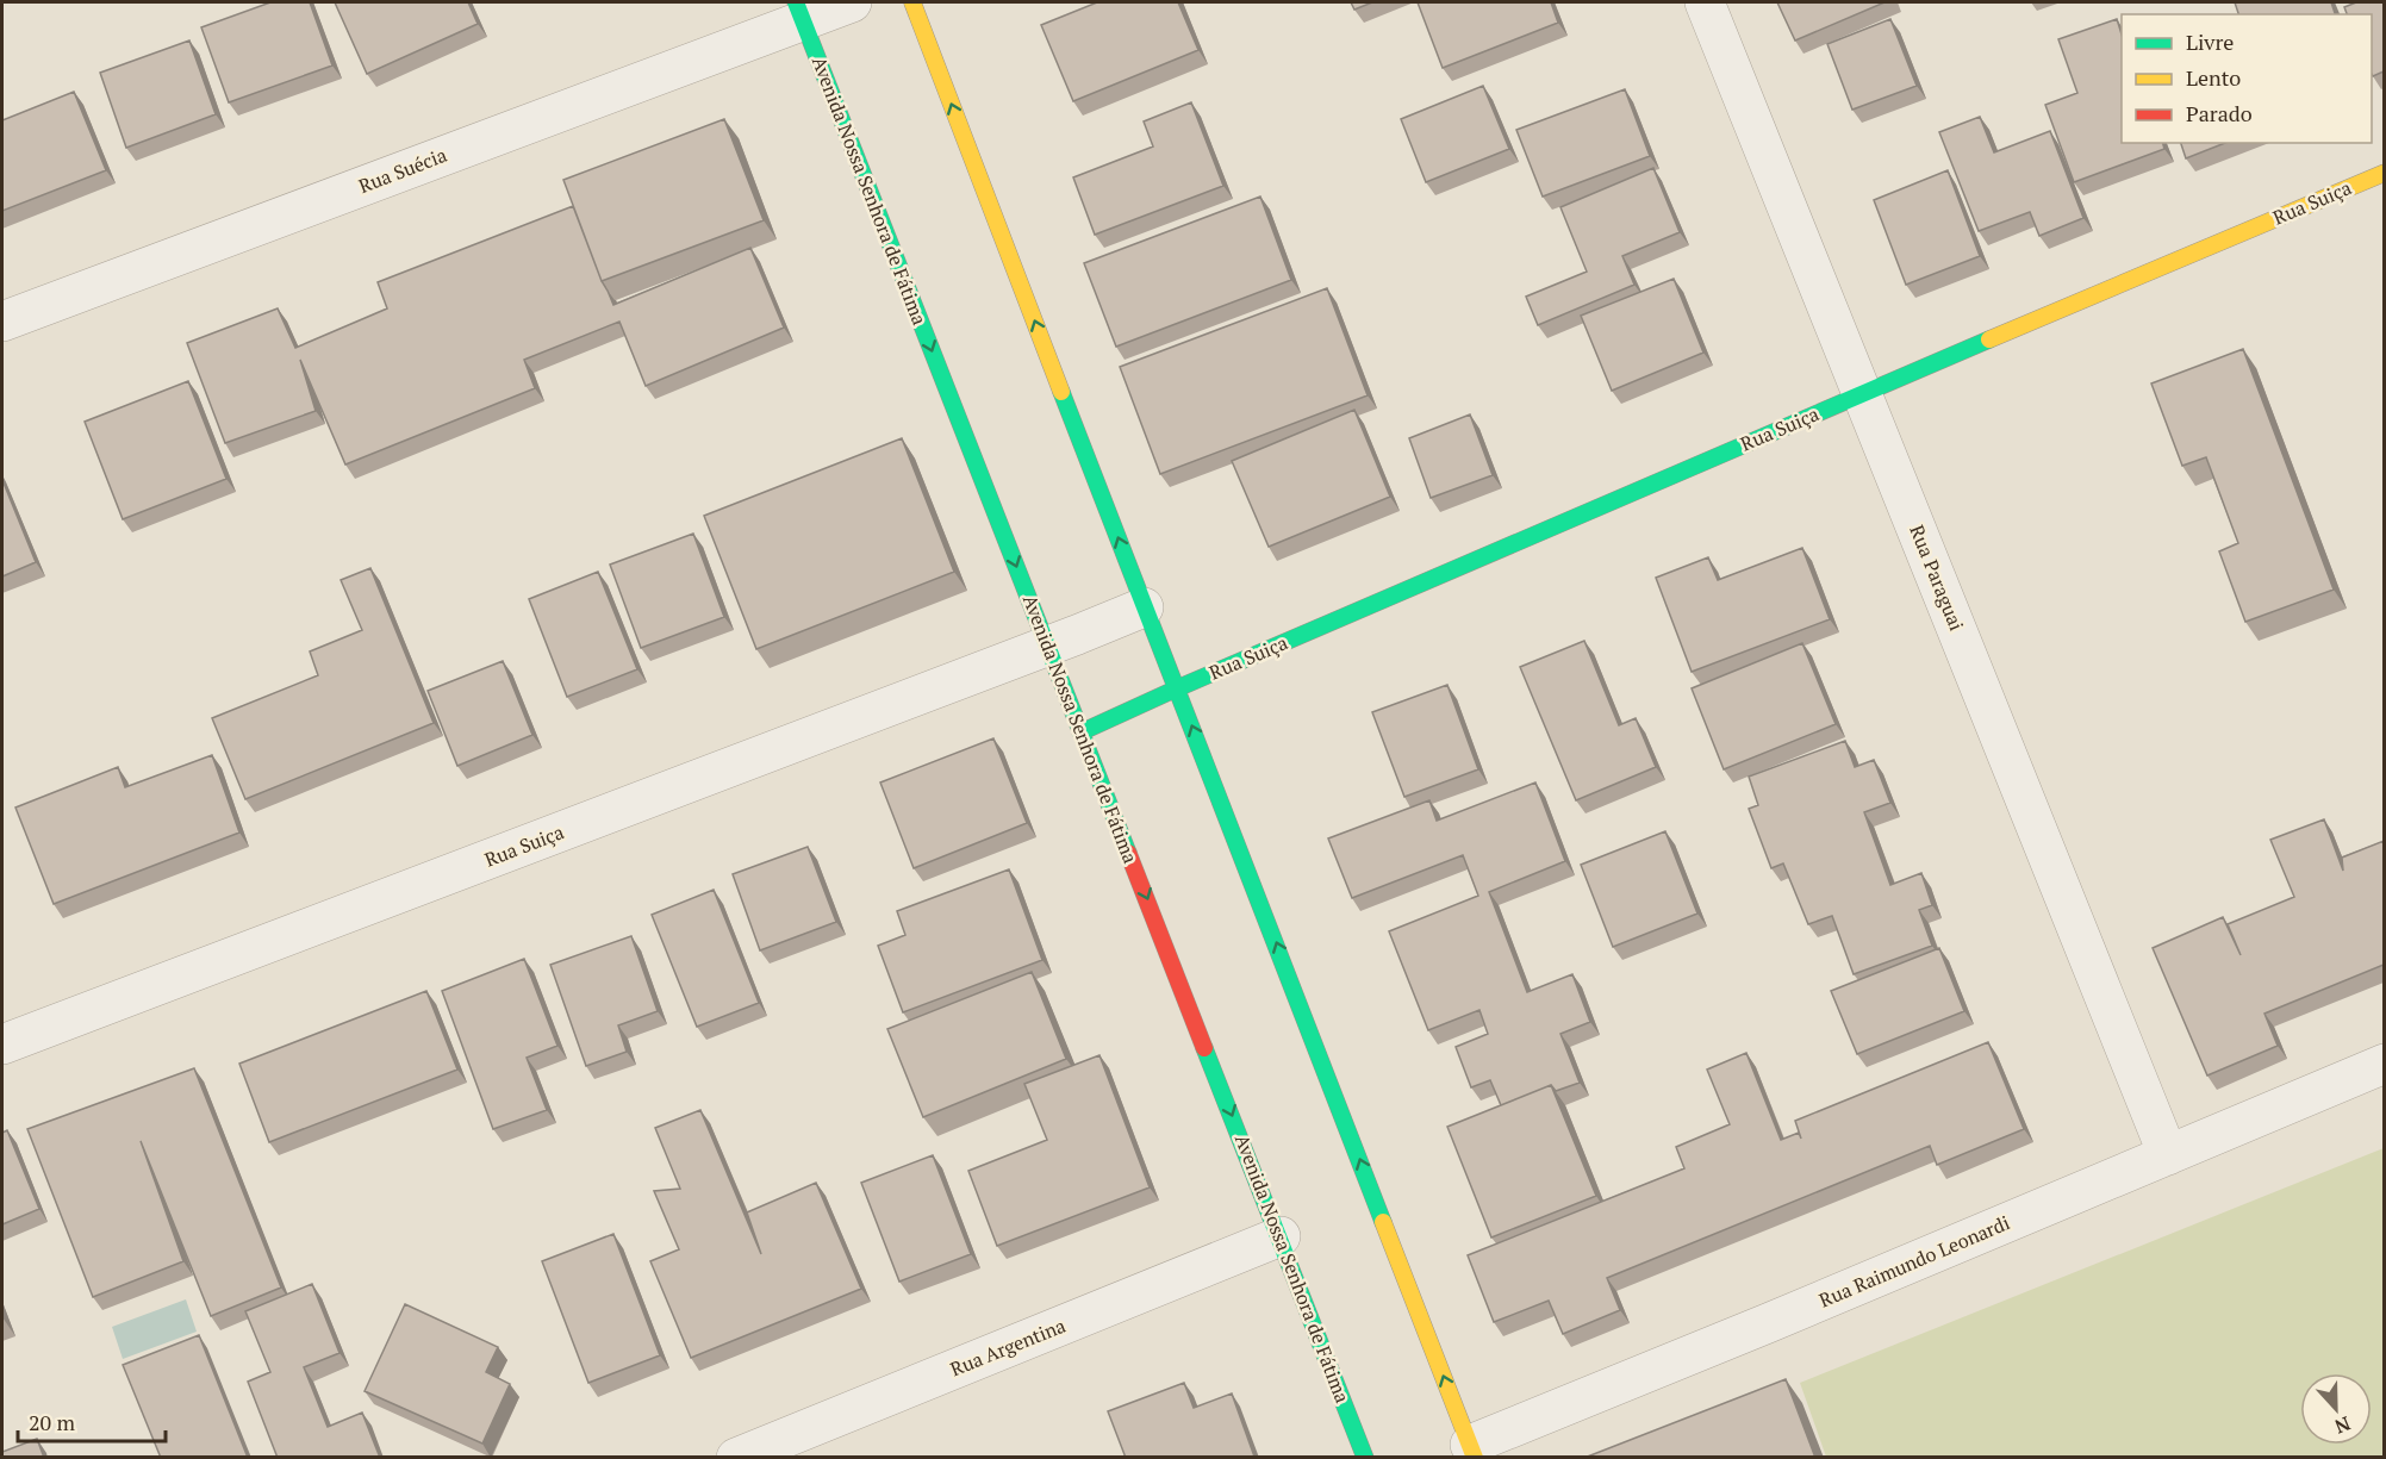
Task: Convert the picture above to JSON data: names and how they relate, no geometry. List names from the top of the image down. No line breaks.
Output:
{"streets":{"street":["Rua Suécia","Avenida Nossa Senhora de Fátima","Rua Suiça","Rua Paraguai","Rua Raimundo Leonardi","Rua Argentina"]},"crossings":[["Rua Suécia","Avenida Nossa Senhora de Fátima"],["Avenida Nossa Senhora de Fátima","Rua Suiça"],["Avenida Nossa Senhora de Fátima","Rua Argentina"],["Rua Suiça","Rua Paraguai"],["Rua Paraguai","Rua Raimundo Leonardi"]],"legend":["Livre","Lento","Parado"],"scale_bar":"20 m","north":"bottom"}
